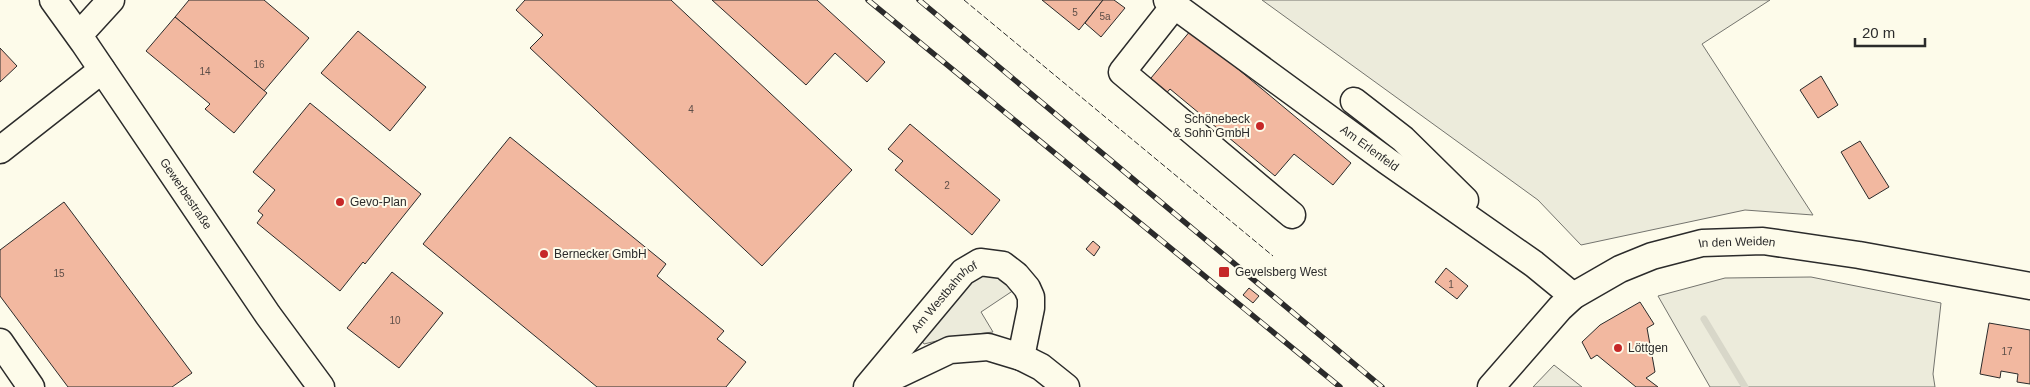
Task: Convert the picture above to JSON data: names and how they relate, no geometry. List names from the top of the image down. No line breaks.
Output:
{"streets":{"street":["Am Erlenfeld","Gewerbestraße","In den Weiden","Am Westbahnhof"]},"crossings":[["Am Erlenfeld","In den Weiden"]],"places":{"other":["Schönebeck & Sohn GmbH","Gevo-Plan","Bernecker GmbH","Löttgen"],"transit":["Gevelsberg West"]},"house_numbers":["5","5a","16","14","4","2","15","1","10","17"],"scale_bar":"20 m"}
